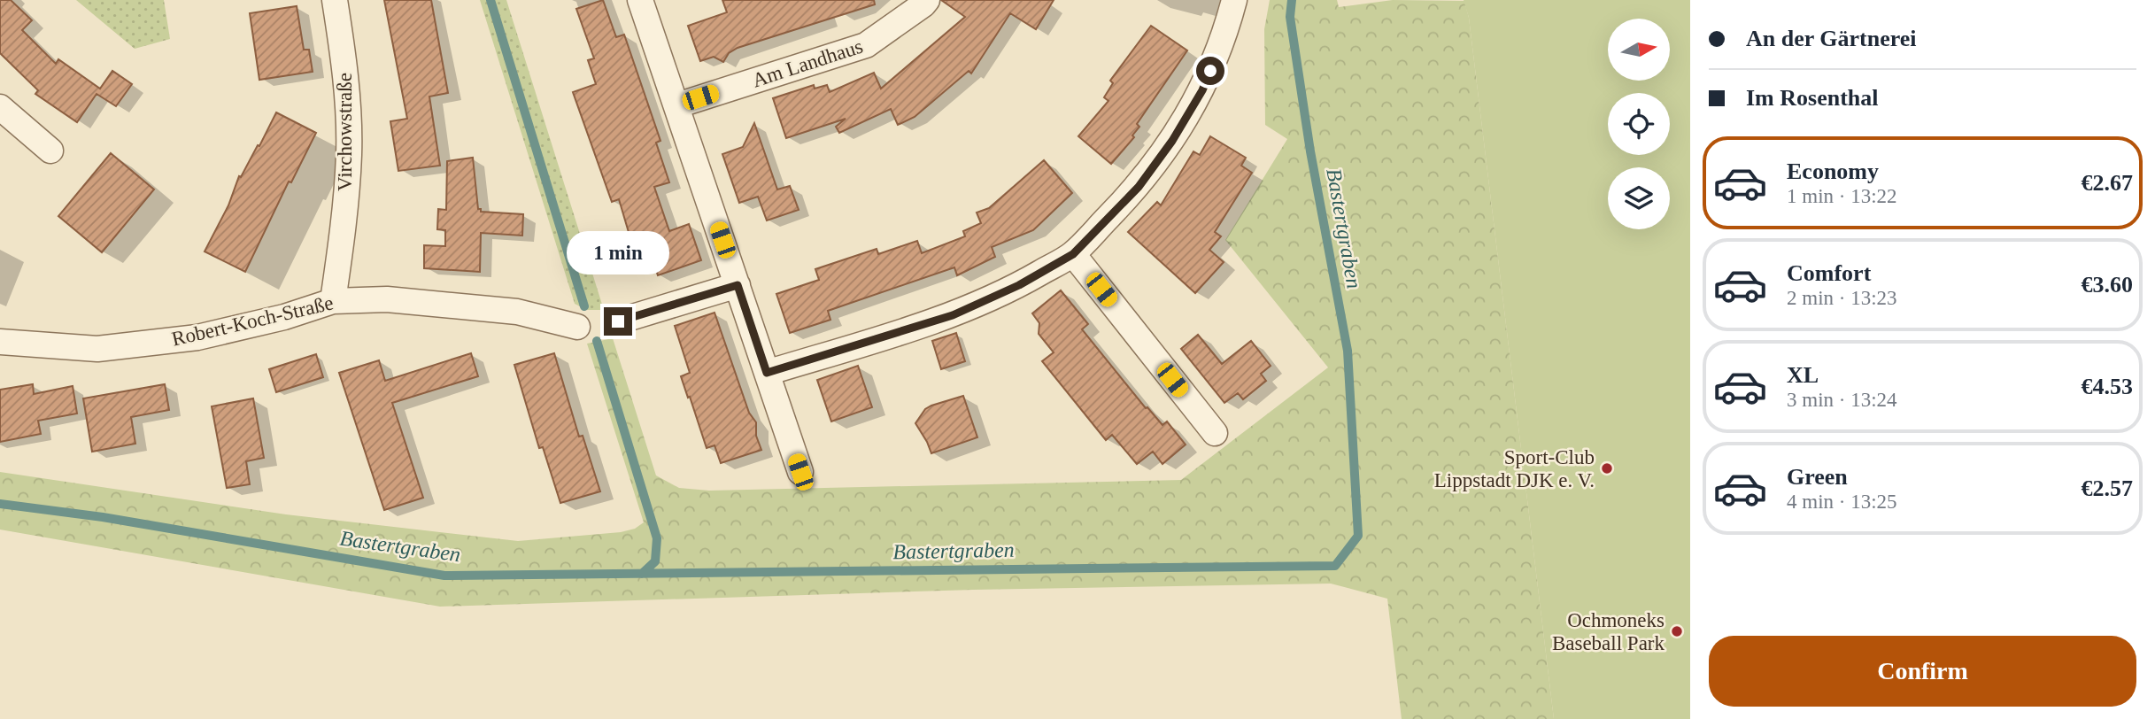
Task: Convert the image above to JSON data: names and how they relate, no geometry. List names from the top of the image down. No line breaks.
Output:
{"streets":{"street":["Am Landhaus","Virchowstraße","Robert-Koch-Straße"]},"crossings":[["Virchowstraße","Robert-Koch-Straße"]],"water":["Bastertgraben"],"places":["Sport-Club Lippstadt DJK e. V.","Ochmoneks Baseball Park"],"north":"right","page":{"banner":["An der Gärtnerei","Im Rosenthal"],"list":[{"name":"Economy","note":"1 min · 13:22","value":"€2.67"},{"name":"Comfort","note":"2 min · 13:23","value":"€3.60"},{"name":"XL","note":"3 min · 13:24","value":"€4.53"},{"name":"Green","note":"4 min · 13:25","value":"€2.57"}],"bubble":"1 min","buttons":"Confirm"}}
